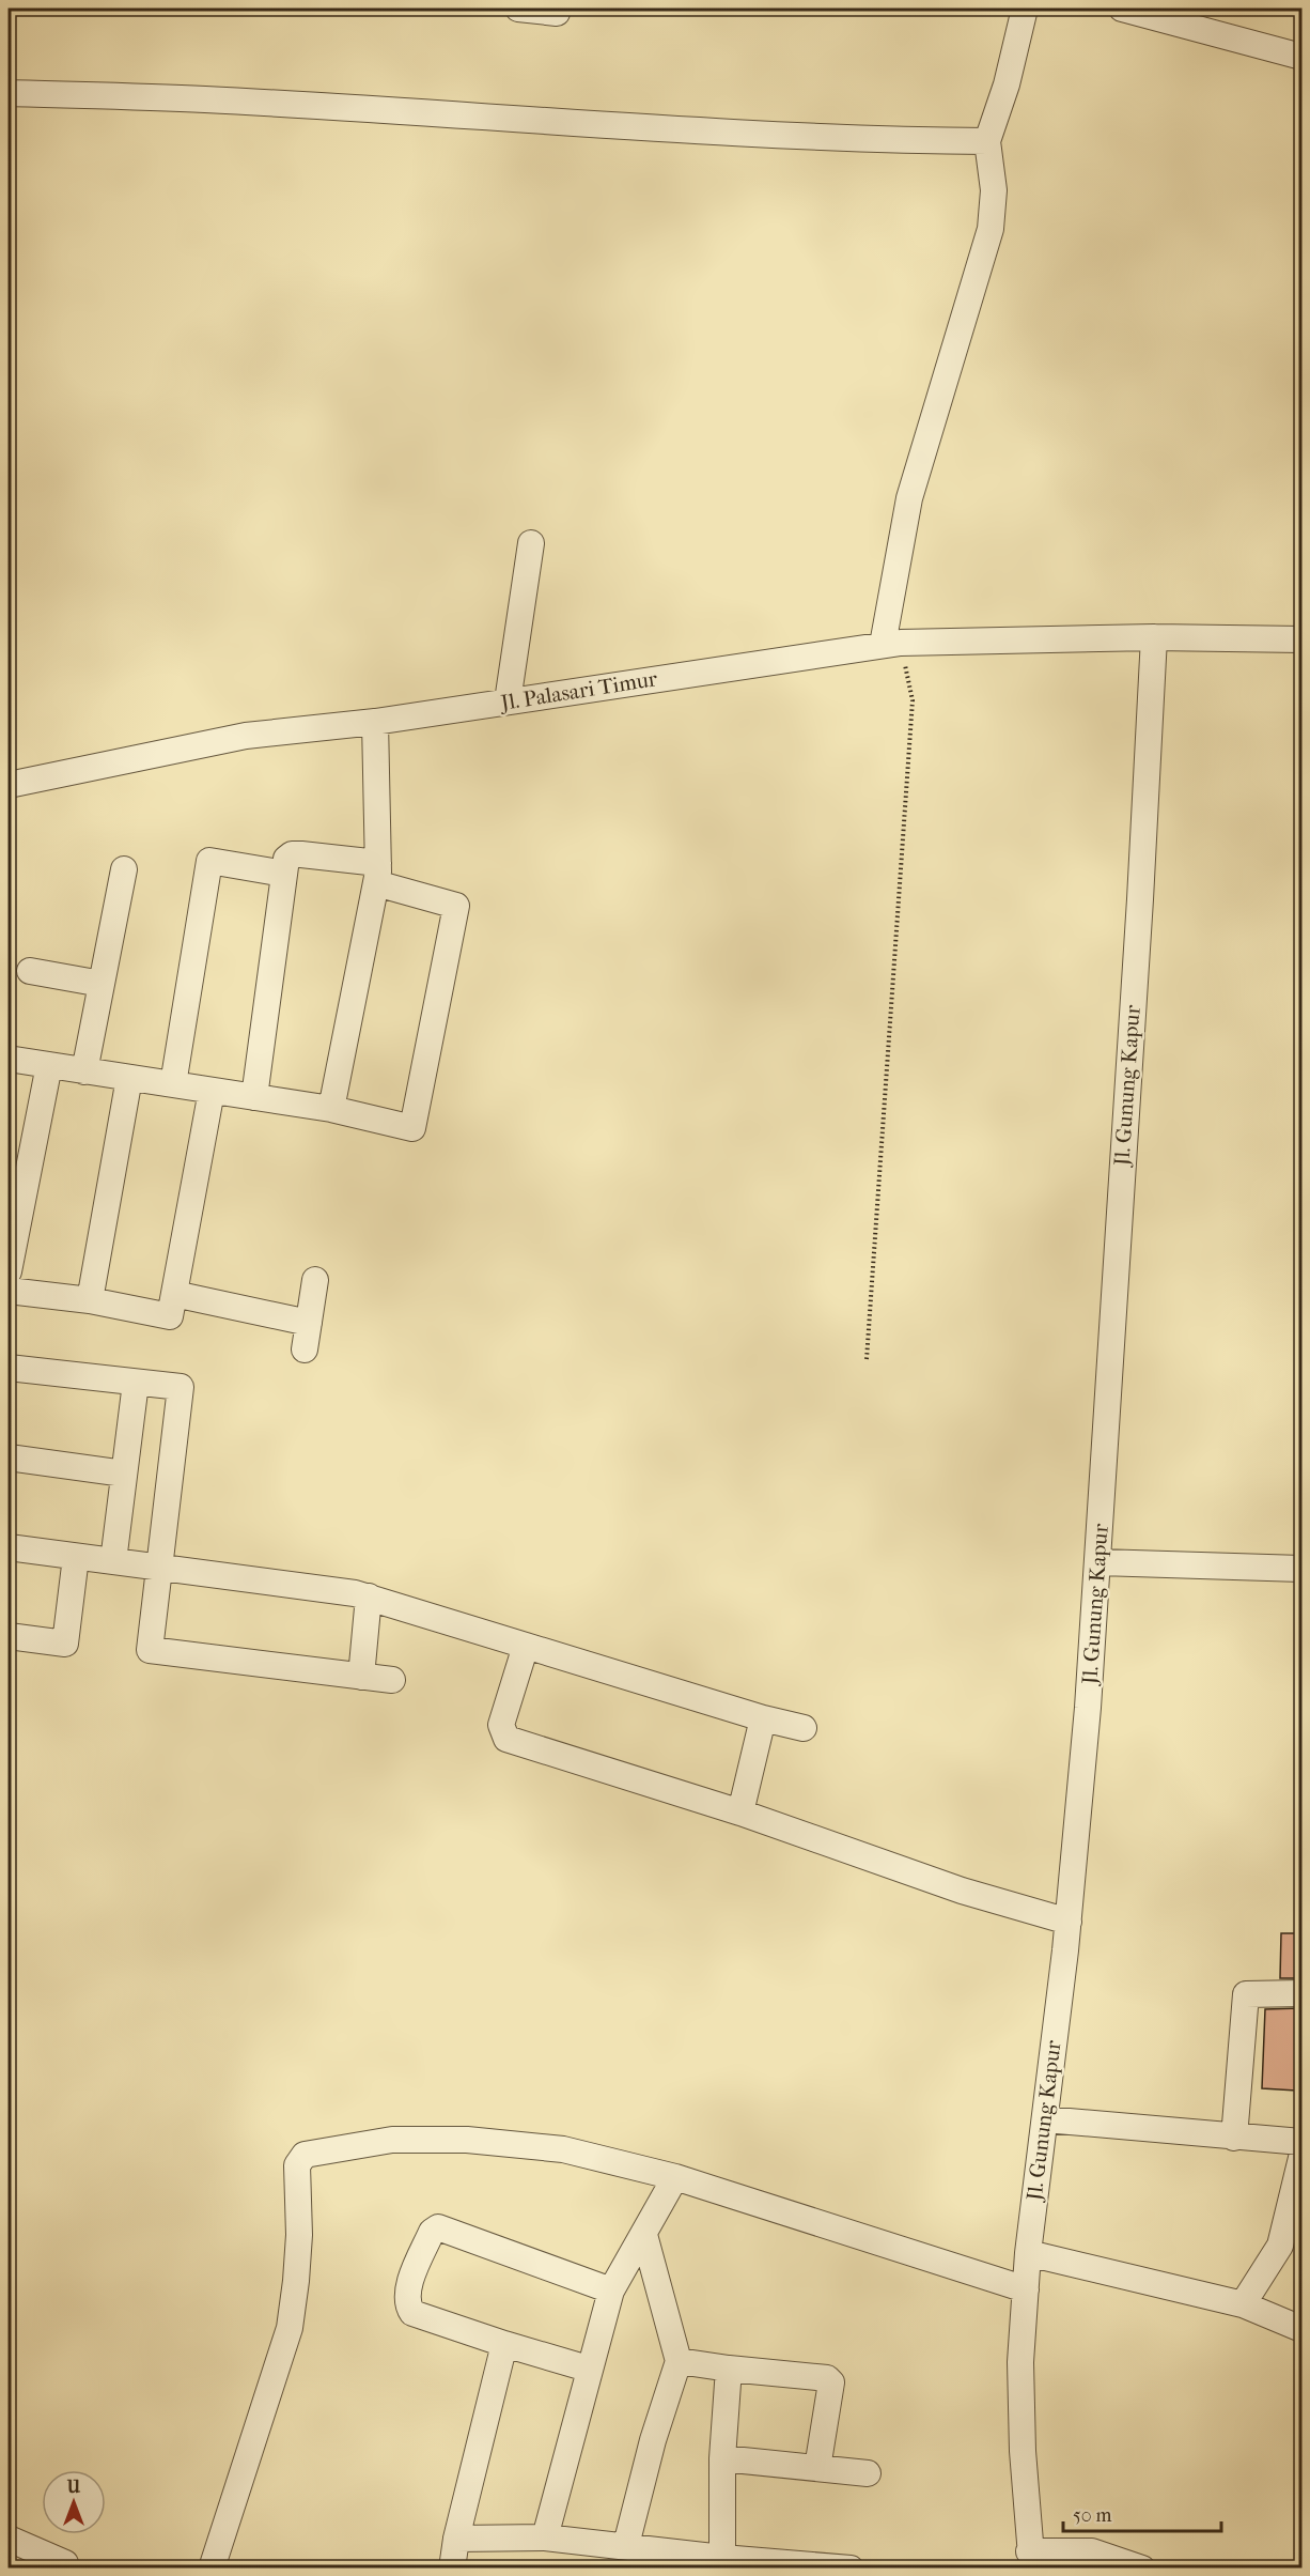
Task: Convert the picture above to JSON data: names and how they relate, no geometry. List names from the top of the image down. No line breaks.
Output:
{"streets":{"street":["Jl. Palasari Timur","Jl. Gunung Kapur"]},"crossings":[["Jl. Palasari Timur","Jl. Gunung Kapur"]],"scale_bar":"50 m","north":"top"}
